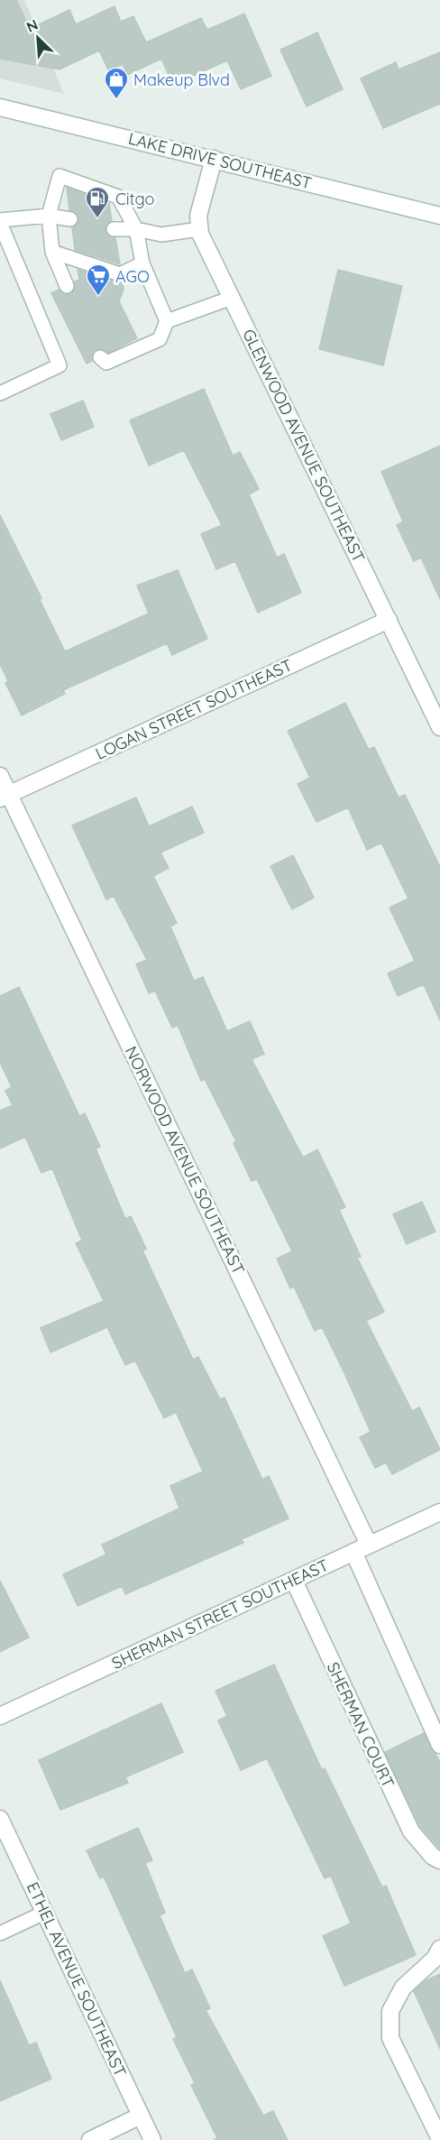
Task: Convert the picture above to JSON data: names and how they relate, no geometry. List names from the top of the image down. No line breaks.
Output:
{"streets":{"street":["LAKE DRIVE SOUTHEAST","GLENWOOD AVENUE SOUTHEAST","LOGAN STREET SOUTHEAST","NORWOOD AVENUE SOUTHEAST","SHERMAN STREET SOUTHEAST","SHERMAN COURT","ETHEL AVENUE SOUTHEAST"]},"crossings":[["LAKE DRIVE SOUTHEAST","GLENWOOD AVENUE SOUTHEAST"],["GLENWOOD AVENUE SOUTHEAST","LOGAN STREET SOUTHEAST"],["LOGAN STREET SOUTHEAST","NORWOOD AVENUE SOUTHEAST"],["NORWOOD AVENUE SOUTHEAST","SHERMAN STREET SOUTHEAST"],["SHERMAN STREET SOUTHEAST","SHERMAN COURT"]],"places":{"shop":["Makeup Blvd"],"fuel station":["Citgo"],"supermarket":["AGO"]},"north":"top left"}
